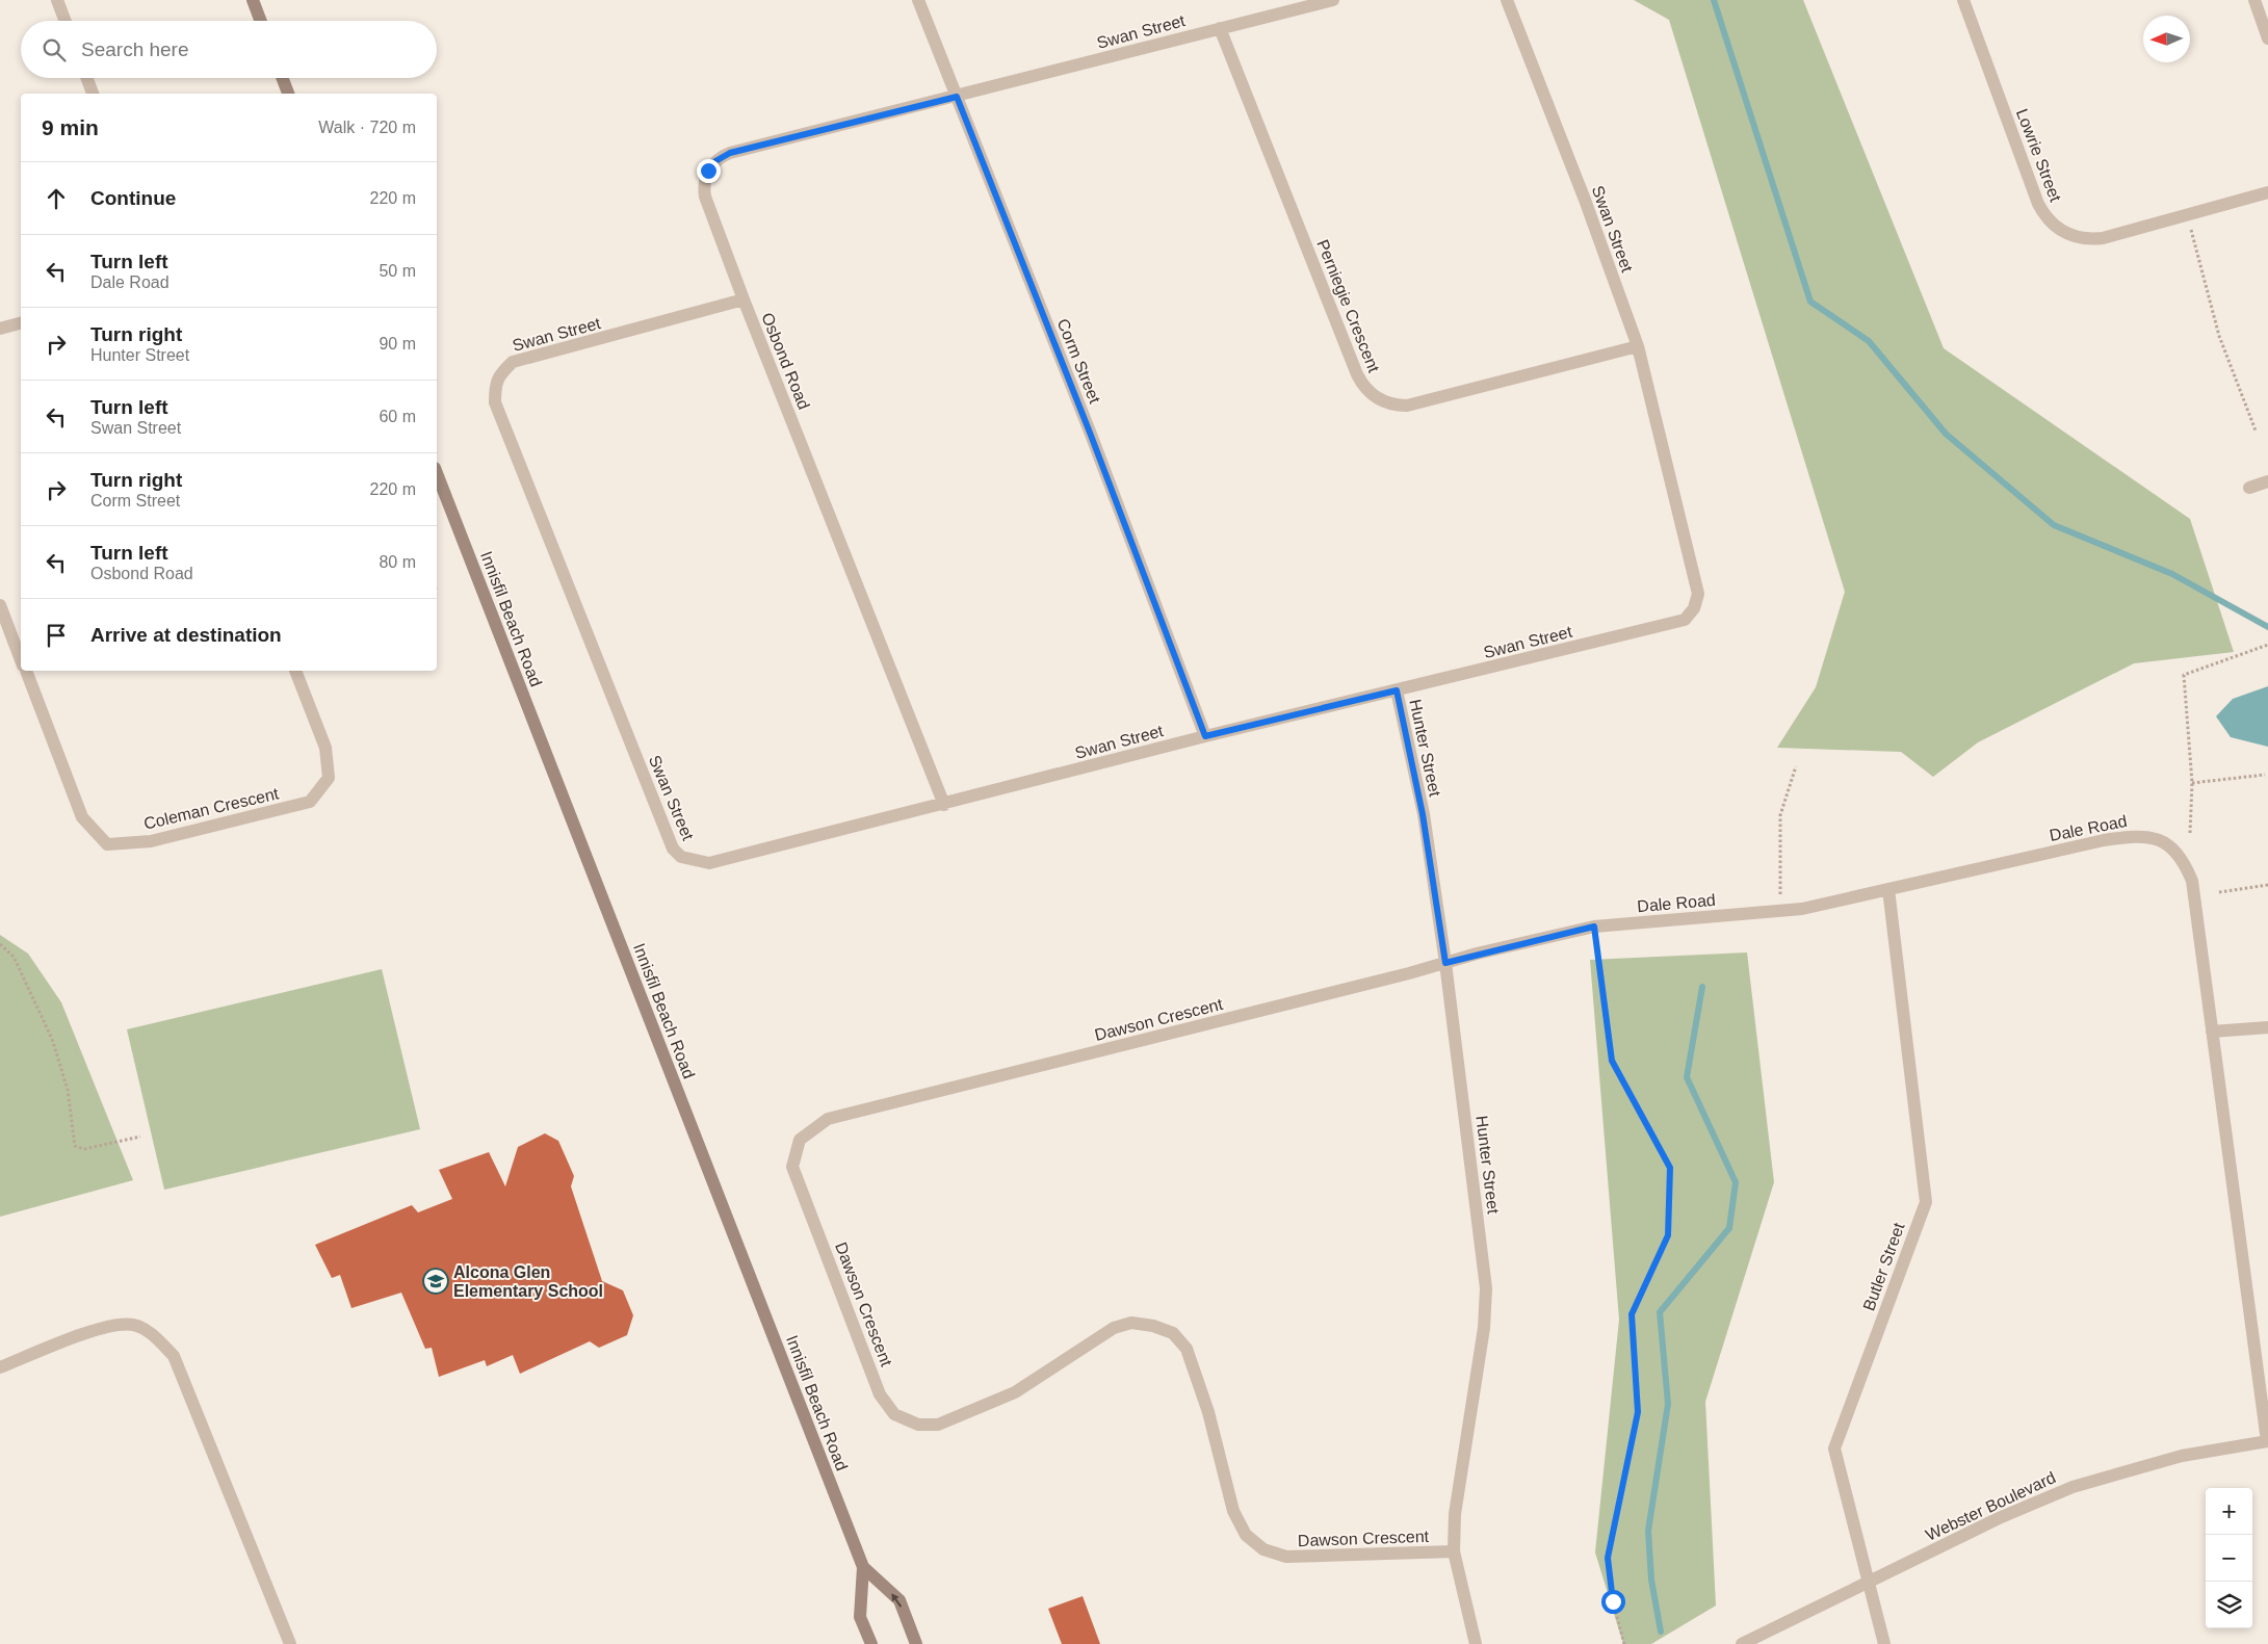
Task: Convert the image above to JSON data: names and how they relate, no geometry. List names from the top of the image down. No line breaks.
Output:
{"streets":{"main road":["Innisfil Beach Road"],"street":["Swan Street","Lowrie Street","Perniegie Crescent","Osbond Road","Corm Street","Hunter Street","Coleman Crescent","Dale Road","Dawson Crescent","Butler Street","Webster Boulevard"]},"crossings":[["Swan Street","Perniegie Crescent"],["Swan Street","Osbond Road"],["Swan Street","Corm Street"],["Swan Street","Hunter Street"],["Osbond Road","Corm Street"],["Hunter Street","Dale Road"],["Hunter Street","Dawson Crescent"],["Dale Road","Dawson Crescent"],["Dale Road","Butler Street"],["Dale Road","Webster Boulevard"],["Butler Street","Webster Boulevard"]],"places":{"school or university":["Alcona Glen Elementary School"]},"north":"left","page":{"search":"Search here","heading":["9 min","Walk · 720 m"],"list":[["Continue","220 m"],["Turn left","Dale Road","50 m"],["Turn right","Hunter Street","90 m"],["Turn left","Swan Street","60 m"],["Turn right","Corm Street","220 m"],["Turn left","Osbond Road","80 m"],"Arrive at destination"],"map_buttons":["+","−"]}}
